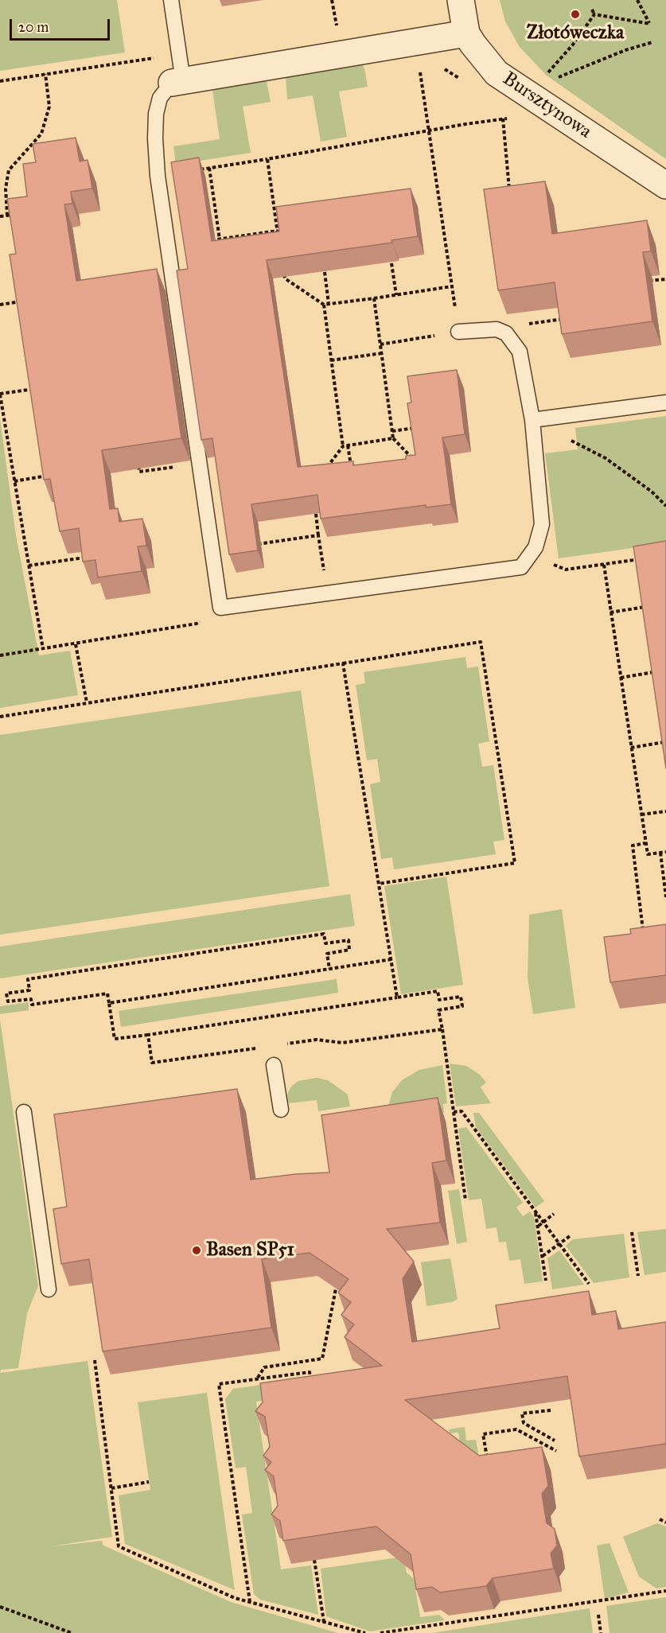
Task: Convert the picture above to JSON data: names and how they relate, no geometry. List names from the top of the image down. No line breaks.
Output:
{"streets":{"street":["Bursztynowa"]},"places":["Złotóweczka","Basen SP51"],"scale_bar":"20 m"}
